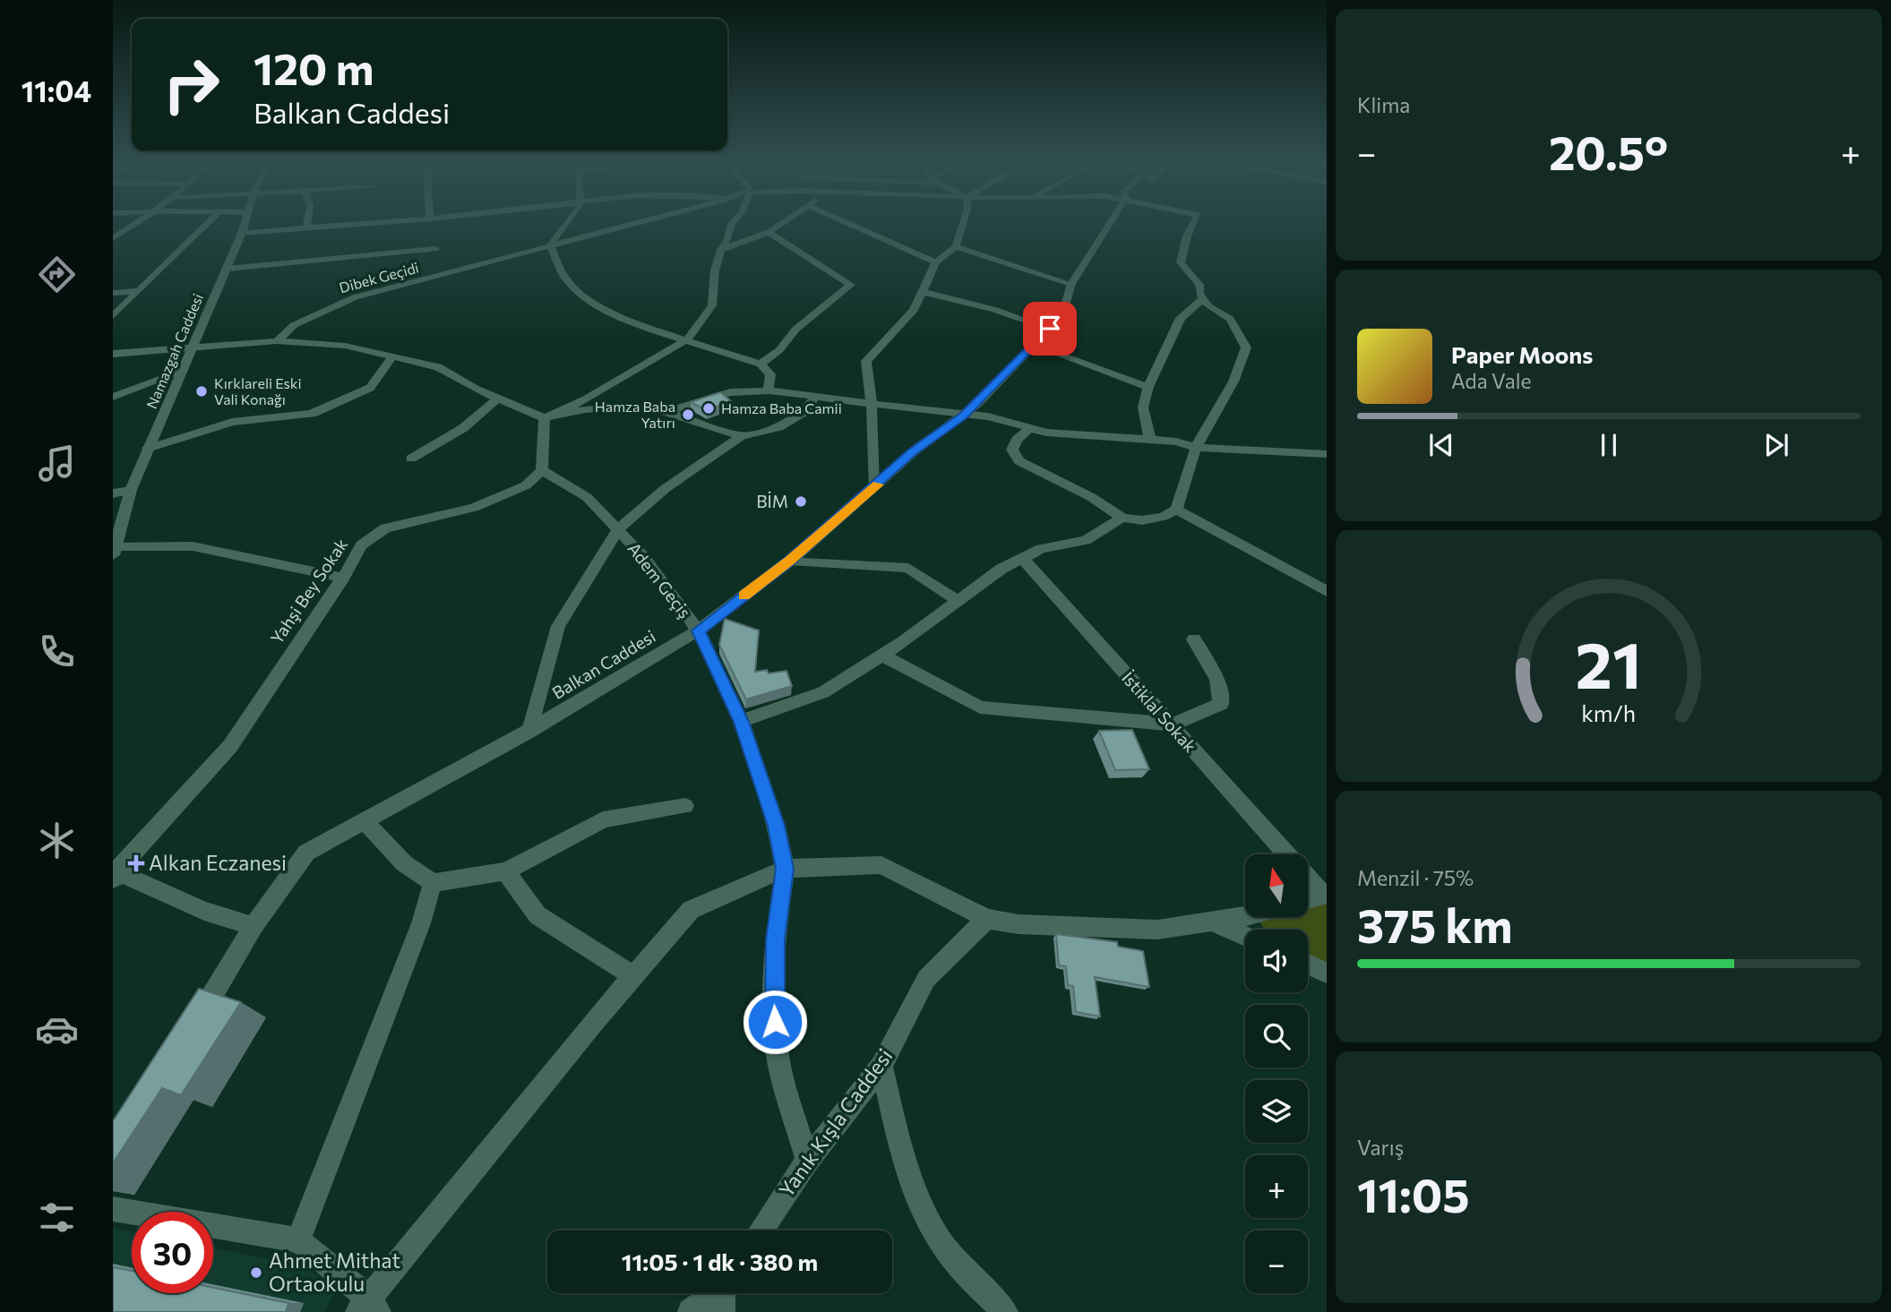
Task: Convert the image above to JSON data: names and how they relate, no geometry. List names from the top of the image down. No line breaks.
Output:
{"streets":{"street":["Dibek Geçidi","Namazgah Caddesi","Adem Geçiş","Yahşi Bey Sokak","Balkan Caddesi","İstiklal Sokak","Yanık Kışla Caddesi"]},"crossings":[["Adem Geçiş","Yahşi Bey Sokak"],["Adem Geçiş","Balkan Caddesi"],["Adem Geçiş","Yanık Kışla Caddesi"]],"places":{"other":["Kırklareli Eski Vali Konağı","Hamza Baba Camii","Hamza Baba Yatırı","BİM","Ahmet Mithat Ortaokulu"],"health":["Alkan Eczanesi"]},"north":"top","page":{"tabs":"11:04","tile":["Klima",["Menzil · 75%","375 km"],["Varış","11:05"]],"turn":["120 m","Balkan Caddesi"],"heat":["−","20.5°","+"],"song":["Paper Moons","Ada Vale"],"map_buttons":["+","−"],"limit":"30","trip":"11:05 · 1 dk · 380 m","gauge":["21","km/h"]}}
